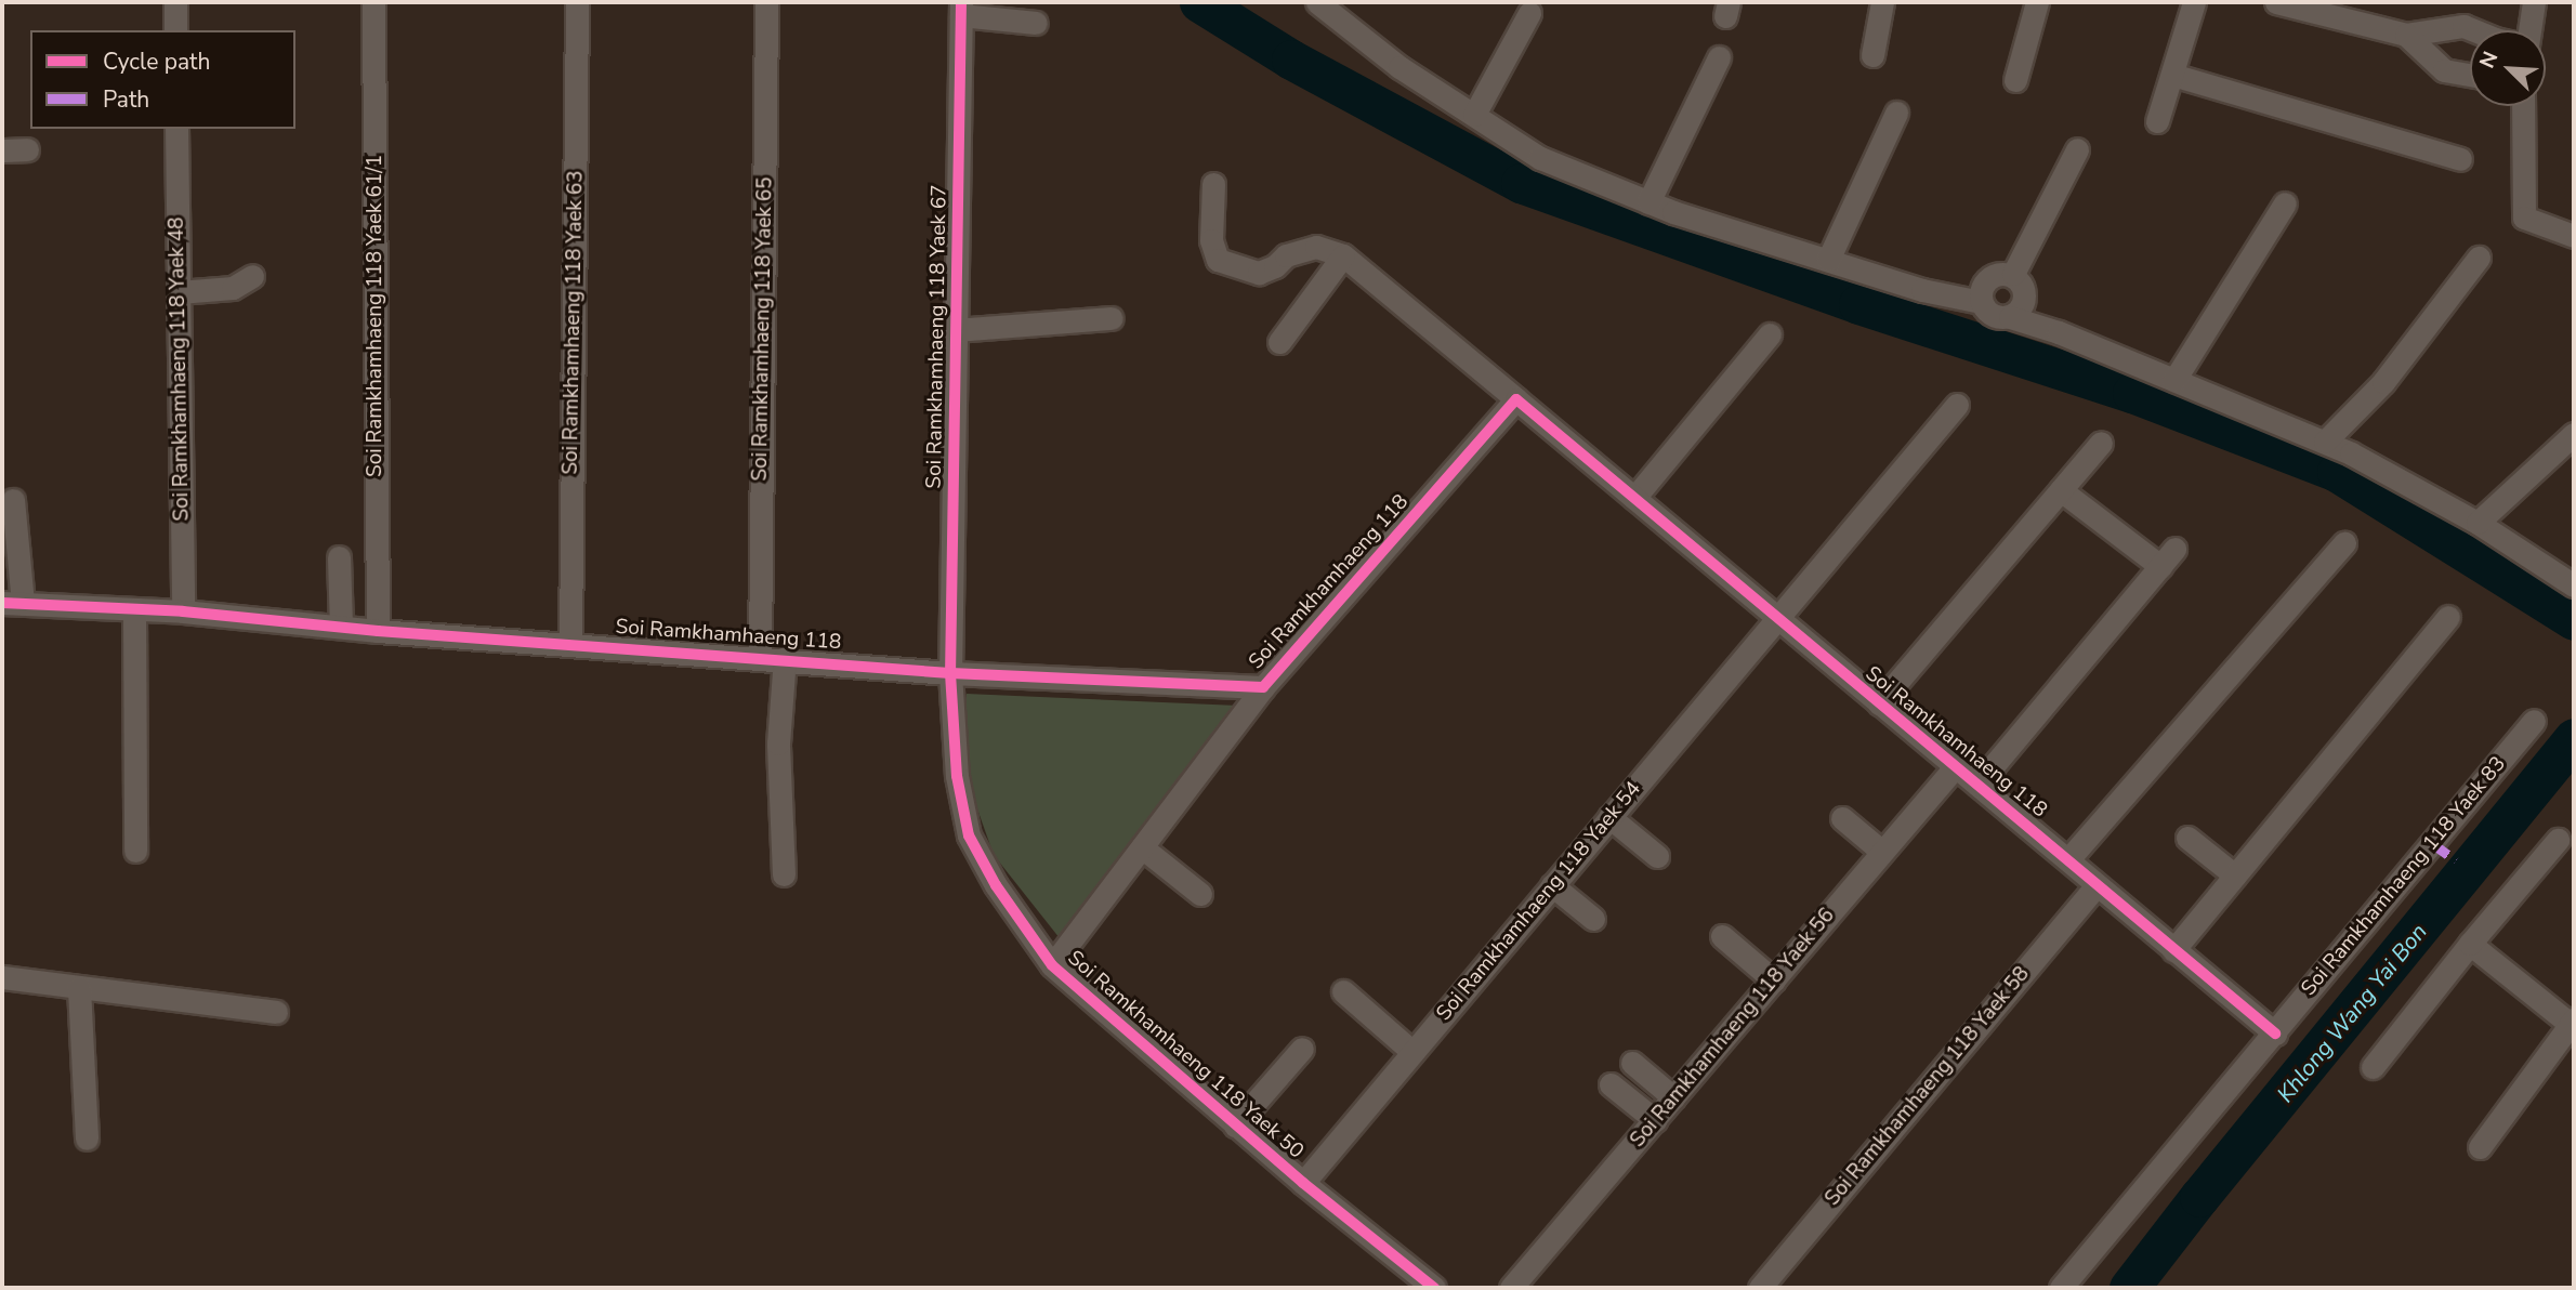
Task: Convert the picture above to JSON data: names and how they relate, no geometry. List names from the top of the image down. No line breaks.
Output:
{"streets":{"street":["Soi Ramkhamhaeng 118 Yaek 61/1","Soi Ramkhamhaeng 118 Yaek 63","Soi Ramkhamhaeng 118 Yaek 65","Soi Ramkhamhaeng 118 Yaek 67","Soi Ramkhamhaeng 118 Yaek 48","Soi Ramkhamhaeng 118","Soi Ramkhamhaeng 118 Yaek 83","Soi Ramkhamhaeng 118 Yaek 54","Soi Ramkhamhaeng 118 Yaek 56","Soi Ramkhamhaeng 118 Yaek 50","Soi Ramkhamhaeng 118 Yaek 58"]},"crossings":[["Soi Ramkhamhaeng 118 Yaek 61/1","Soi Ramkhamhaeng 118"],["Soi Ramkhamhaeng 118 Yaek 63","Soi Ramkhamhaeng 118"],["Soi Ramkhamhaeng 118 Yaek 65","Soi Ramkhamhaeng 118"],["Soi Ramkhamhaeng 118 Yaek 67","Soi Ramkhamhaeng 118"],["Soi Ramkhamhaeng 118 Yaek 67","Soi Ramkhamhaeng 118 Yaek 50"],["Soi Ramkhamhaeng 118 Yaek 48","Soi Ramkhamhaeng 118"],["Soi Ramkhamhaeng 118","Soi Ramkhamhaeng 118 Yaek 83"],["Soi Ramkhamhaeng 118","Soi Ramkhamhaeng 118 Yaek 54"],["Soi Ramkhamhaeng 118","Soi Ramkhamhaeng 118 Yaek 56"],["Soi Ramkhamhaeng 118","Soi Ramkhamhaeng 118 Yaek 50"],["Soi Ramkhamhaeng 118","Soi Ramkhamhaeng 118 Yaek 58"],["Soi Ramkhamhaeng 118 Yaek 54","Soi Ramkhamhaeng 118 Yaek 50"]],"water":["Khlong Wang Yai Bon"],"legend":["Cycle path","Path"],"north":"top left"}
